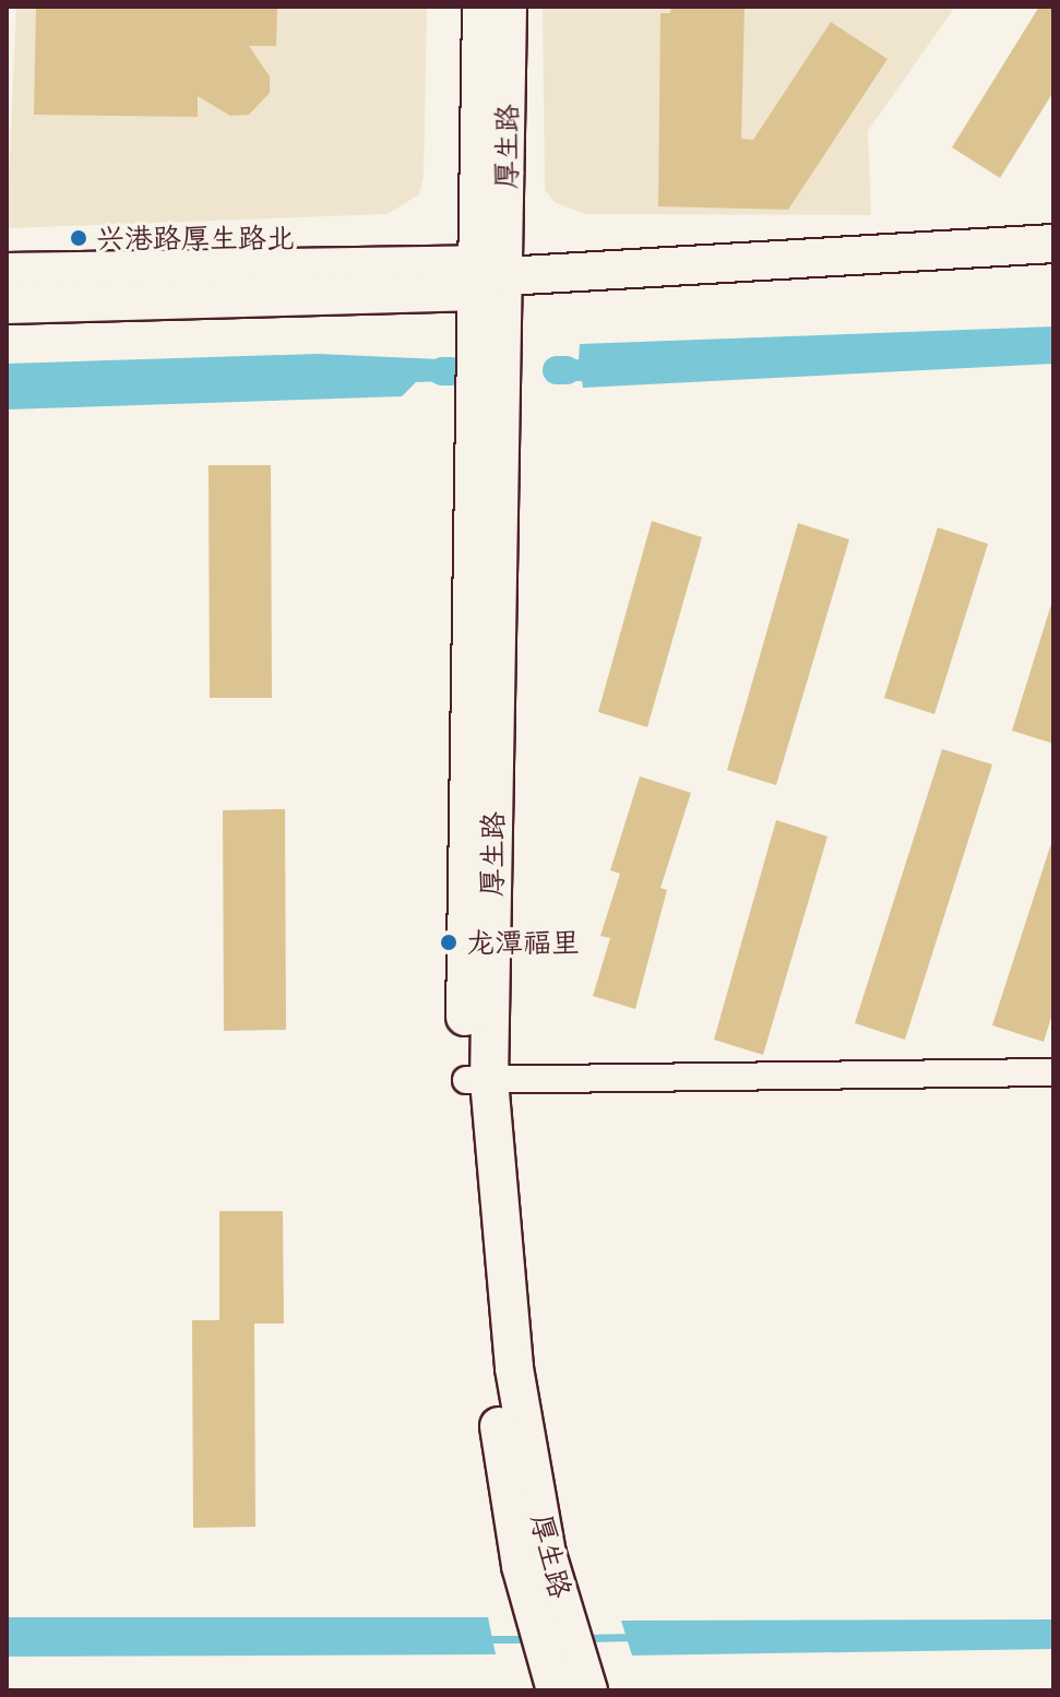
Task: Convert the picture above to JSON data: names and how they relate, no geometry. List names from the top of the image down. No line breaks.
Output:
{"streets":{"street":["厚生路"]},"places":["兴港路厚生路北","龙潭福里"]}
